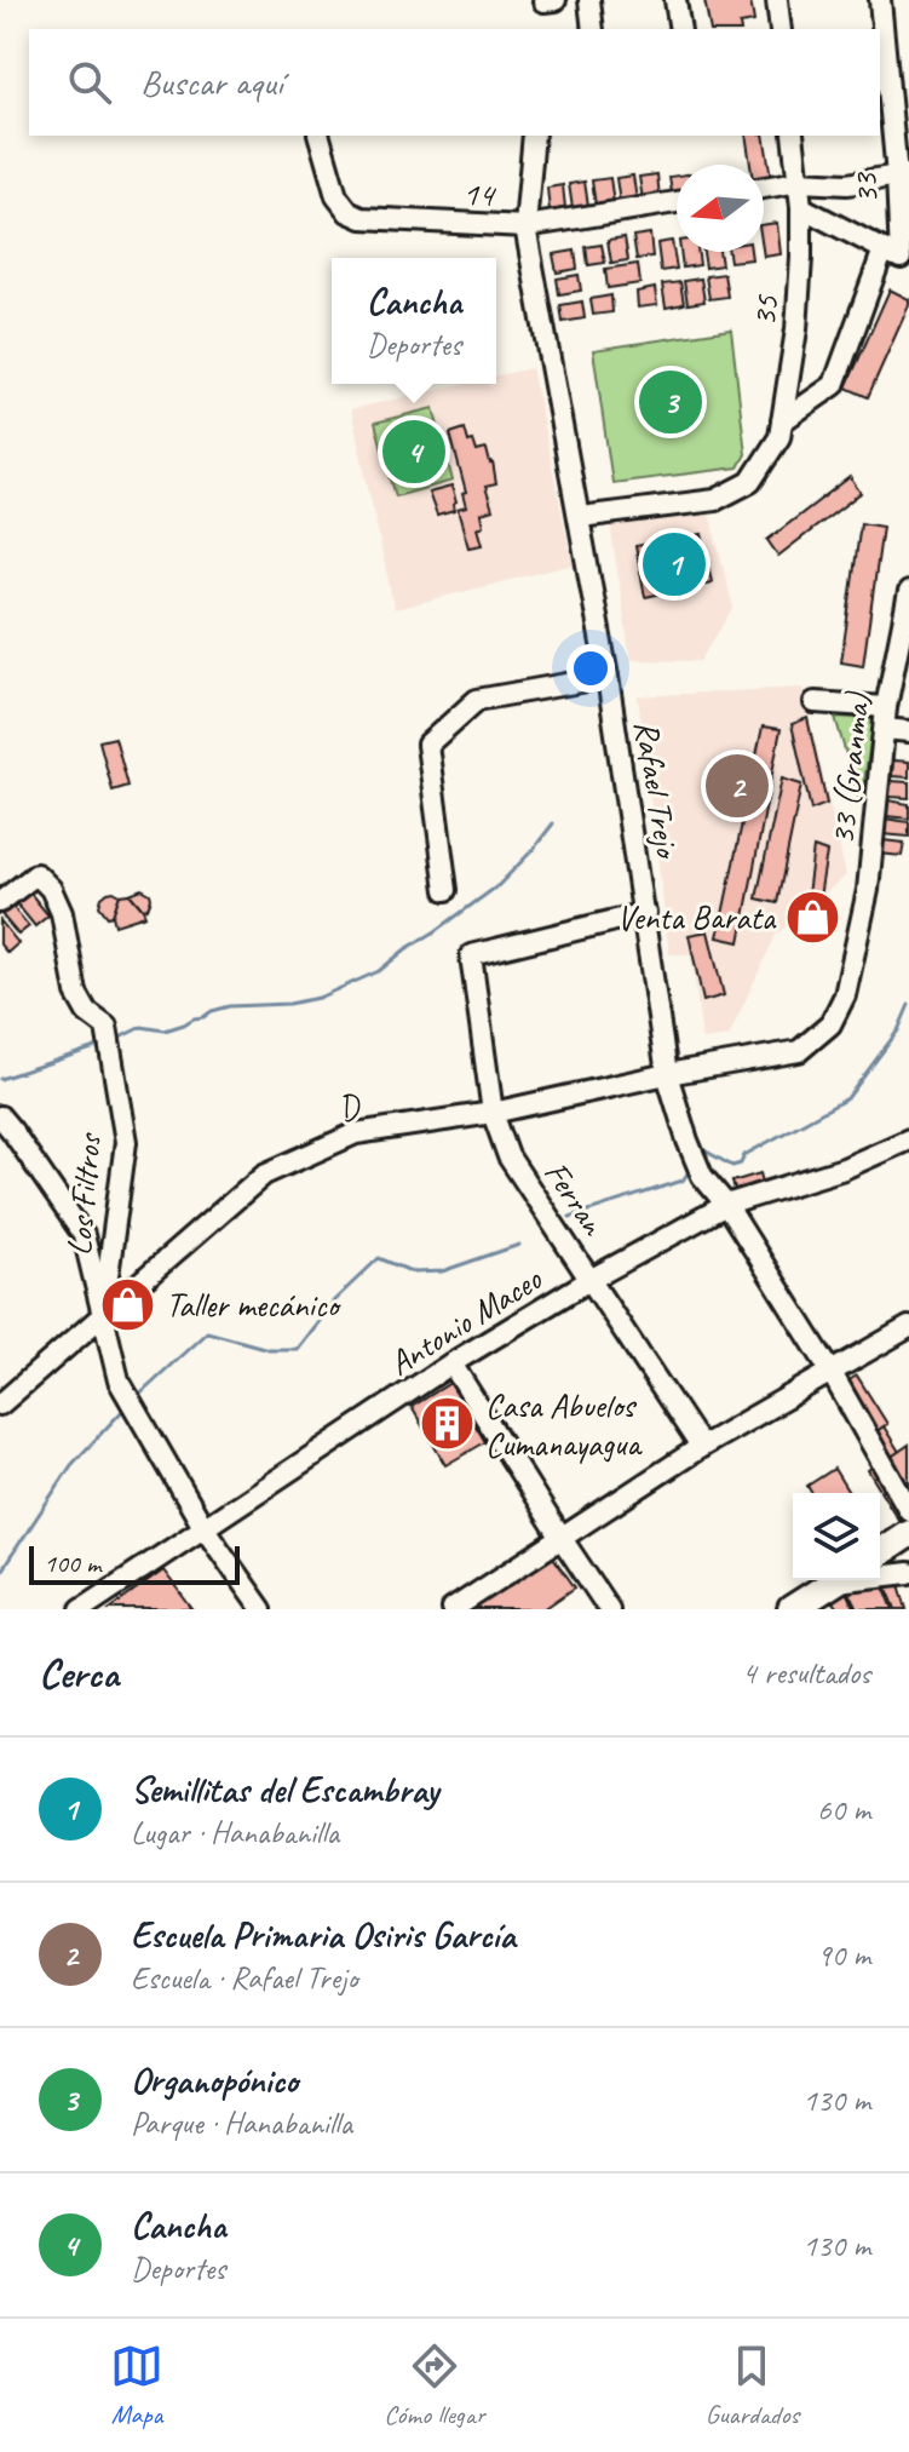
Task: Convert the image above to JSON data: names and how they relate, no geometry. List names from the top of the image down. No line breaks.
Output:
{"streets":{"street":["33","14","35","33 (Granma)","Rafael Trejo","D","Los Filtros","Ferran","Antonio Maceo"]},"crossings":[["14","Rafael Trejo"],["33 (Granma)","D"],["Rafael Trejo","D"],["Rafael Trejo","Ferran"],["Rafael Trejo","Antonio Maceo"],["D","Los Filtros"],["D","Ferran"],["Ferran","Antonio Maceo"]],"places":{"shop":["Venta Barata","Taller mecánico"],"building":["Casa Abuelos Cumanayagua"]},"scale_bar":"100 m","north":"left","page":{"search":"Buscar aquí","popup":["Cancha","Deportes"],"pins":["3","4","1","2"],"scale":"100 m","heading":["Cerca","4 resultados"],"list":[{"mark":"1","name":"Semillitas del Escambray","note":"Lugar · Hanabanilla","value":"60 m"},{"mark":"2","name":"Escuela Primaria Osiris García","note":"Escuela · Rafael Trejo","value":"90 m"},{"mark":"3","name":"Organopónico","note":"Parque · Hanabanilla","value":"130 m"},{"mark":"4","name":"Cancha","note":"Deportes","value":"130 m"}],"nav":["Mapa","Cómo llegar","Guardados"]}}
